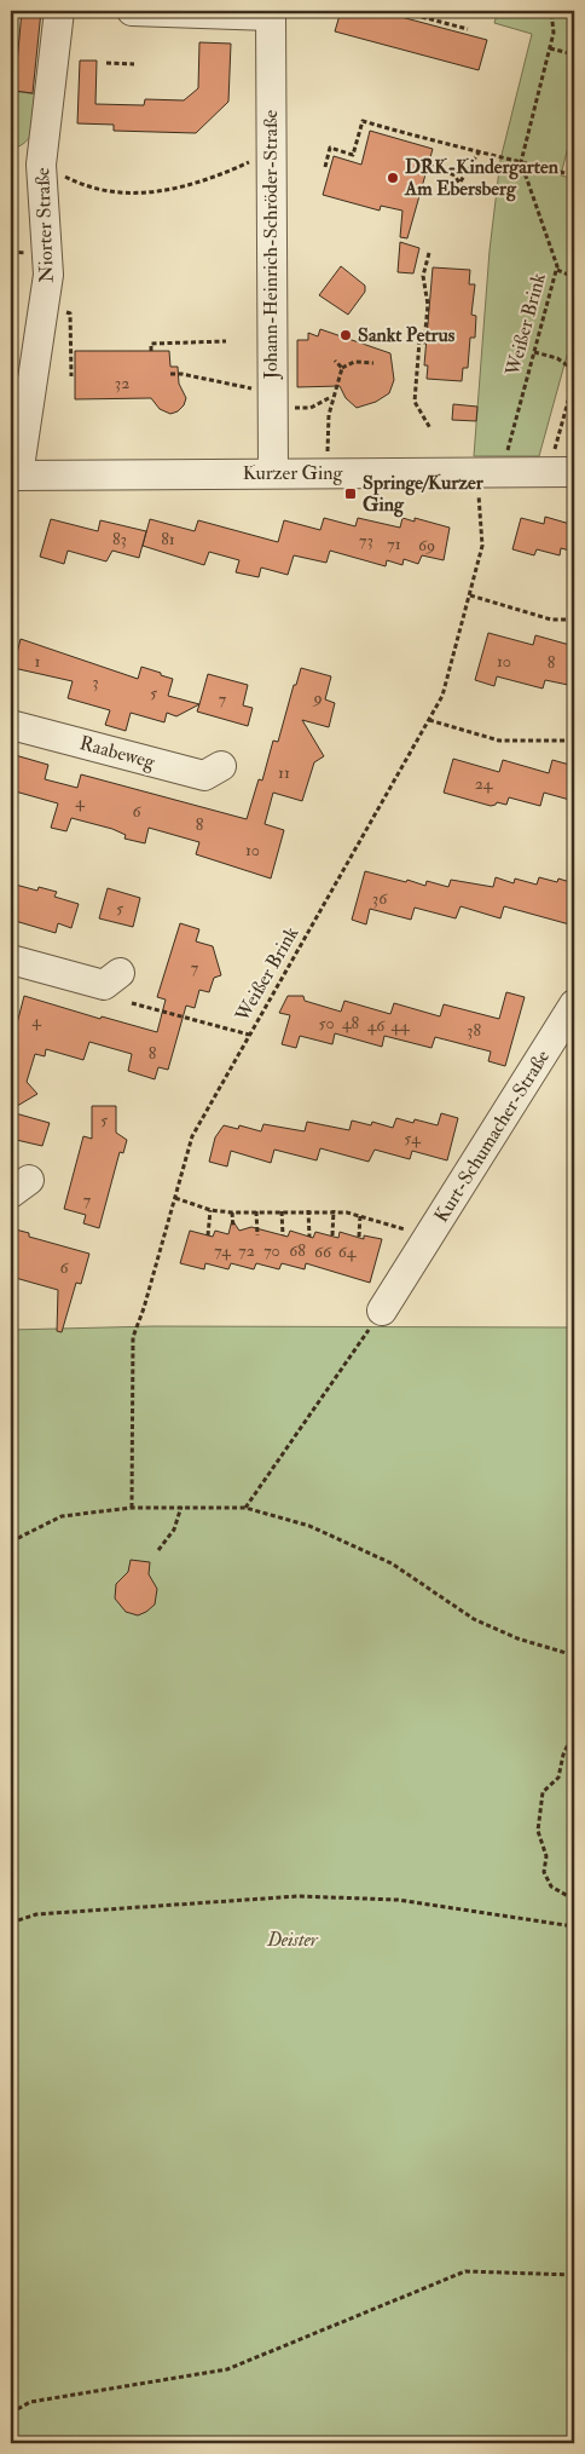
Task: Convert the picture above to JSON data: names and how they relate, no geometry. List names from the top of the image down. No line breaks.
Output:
{"streets":{"street":["Niorter Straße","Johann-Heinrich-Schröder-Straße","Kurzer Ging","Raabeweg","Kurt-Schumacher-Straße"],"path":["Weißer Brink"]},"crossings":[["Niorter Straße","Kurzer Ging"],["Johann-Heinrich-Schröder-Straße","Kurzer Ging"],["Weißer Brink","Kurzer Ging"],["Weißer Brink","Kurt-Schumacher-Straße"]],"parks":["Deister"],"places":{"other":["DRK-Kindergarten Am Ebersberg","Sankt Petrus"],"transit":["Springe/Kurzer Ging"]},"house_numbers":["32","83","81","73","71","69","1","10","8","3","5","9","7","11","24","4","6","8","10","36","5","7","4","50","48","46","44","38","8","5","54","7","74","72","70","68","66","64","6"]}
